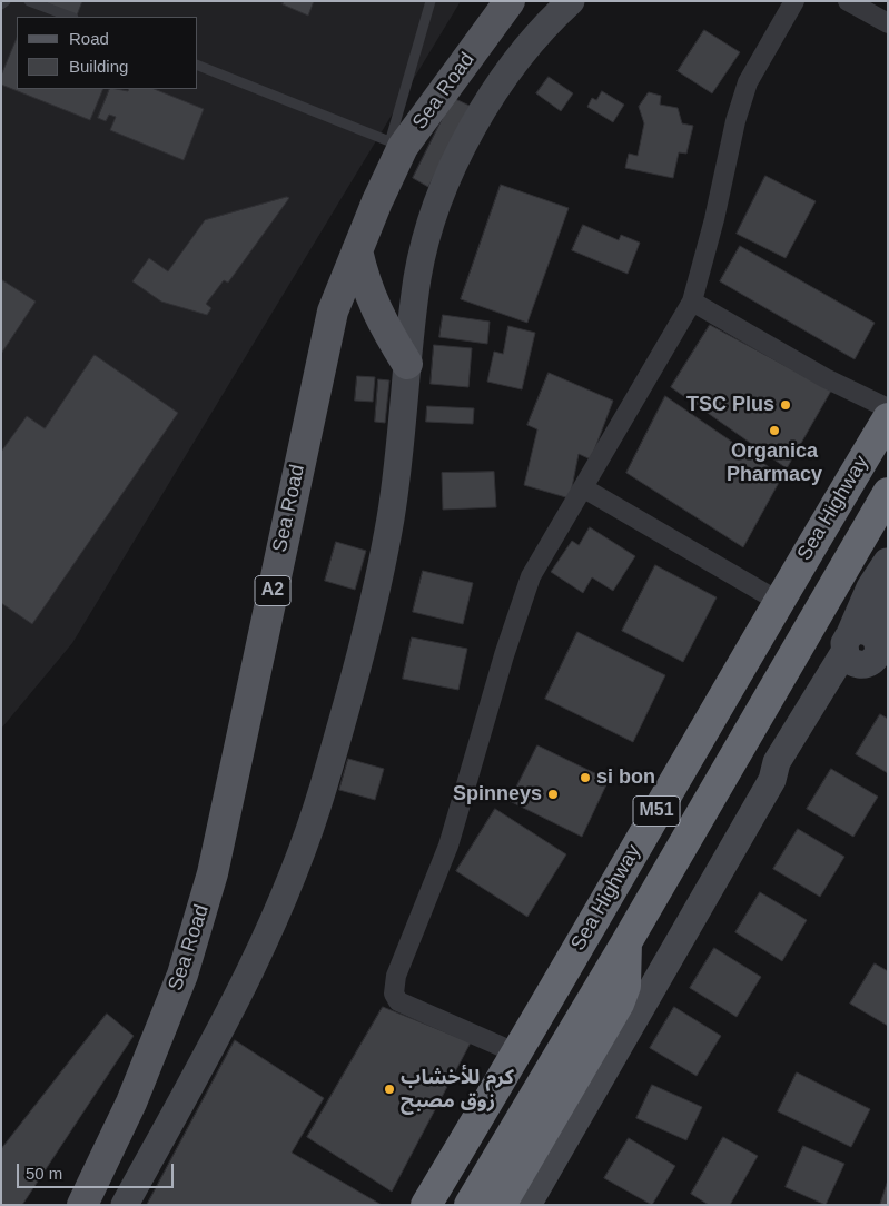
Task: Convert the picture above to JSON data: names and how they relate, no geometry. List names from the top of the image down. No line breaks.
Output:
{"streets":{"highway":["Sea Highway","M51"],"main road":["Sea Road","A2"]},"places":["TSC Plus","Organica Pharmacy","si bon","Spinneys","كرم للأخشاب زوق مصبح"],"legend":["Road","Building"],"scale_bar":"50 m"}
